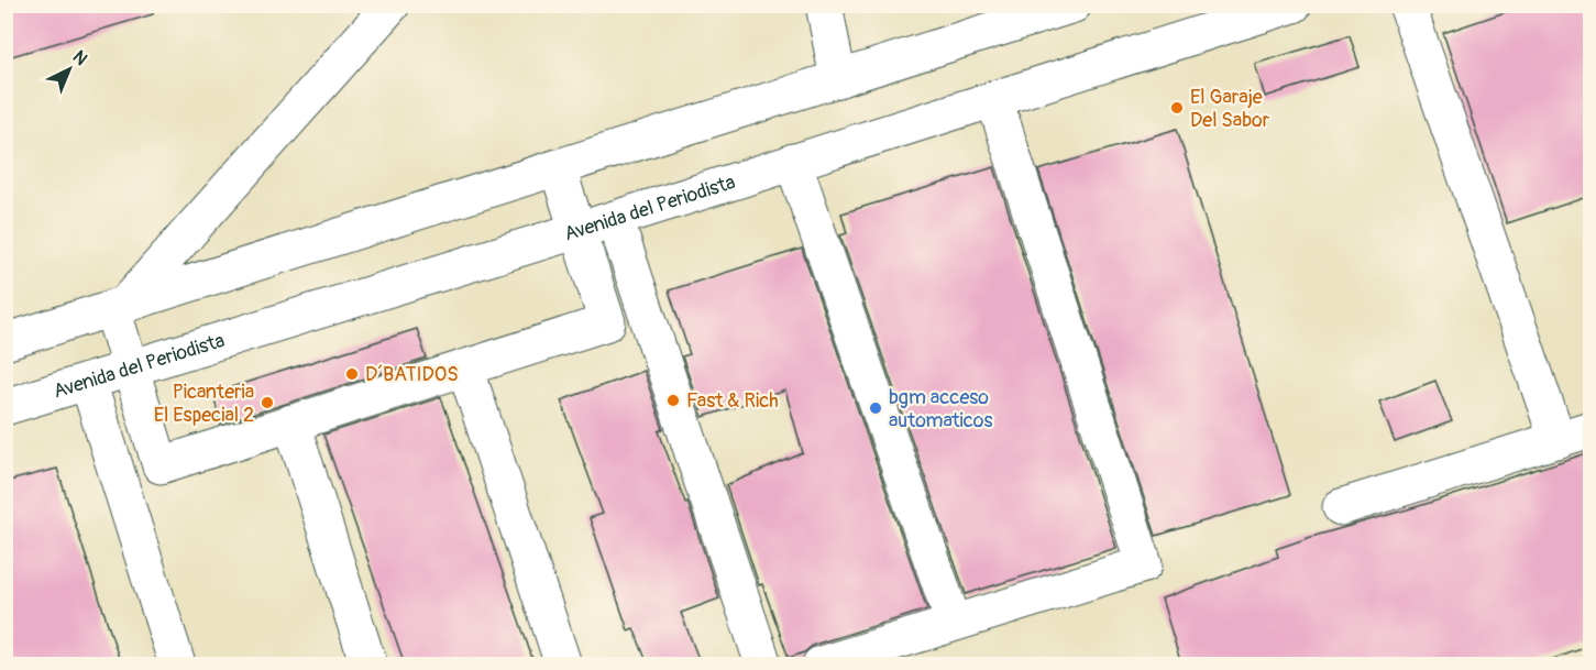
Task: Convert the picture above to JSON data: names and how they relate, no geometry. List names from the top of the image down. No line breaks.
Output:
{"streets":{"street":["Avenida del Periodista"]},"places":["El Garaje Del Sabor","D´BATIDOS","Fast & Rich","Picanteria El Especial 2","bgm acceso automaticos"],"north":"top right"}
